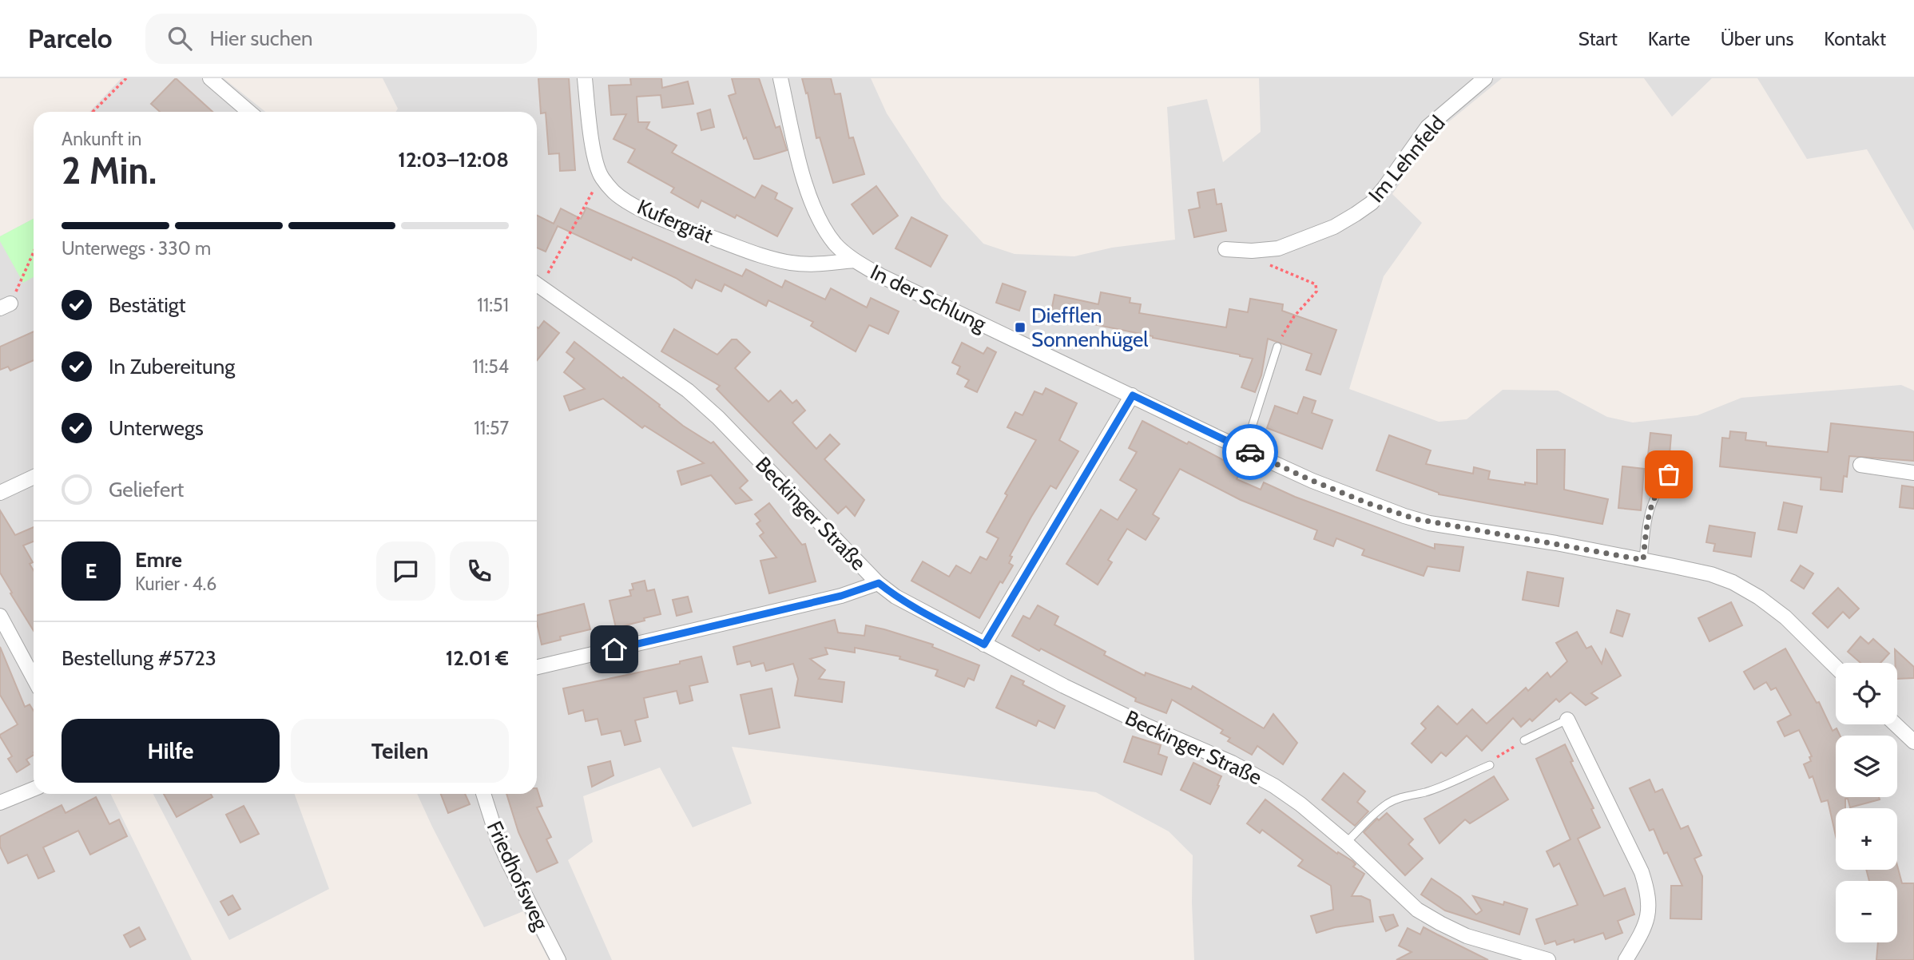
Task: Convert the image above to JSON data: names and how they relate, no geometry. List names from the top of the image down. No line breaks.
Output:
{"streets":{"street":["Im Lehnfeld","Kufergrät","In der Schlung","Beckinger Straße","Friedhofsweg"]},"crossings":[["Kufergrät","In der Schlung"]],"places":{"transit":["Diefflen Sonnenhügel"]},"page":{"header":"Parcelo","search":"Hier suchen","nav":["Start","Karte","Über uns","Kontakt"],"heading":["2 Min.","Ankunft in","12:03–12:08"],"panel":["Emre","Kurier · 4.6","Bestellung #5723","12.01 €"],"bar":"Unterwegs · 330 m","list":[["Bestätigt","11:51"],["In Zubereitung","11:54"],["Unterwegs","11:57"],"Geliefert"],"round":"E","map_buttons":["+","−"],"buttons":["Hilfe","Teilen"]}}
